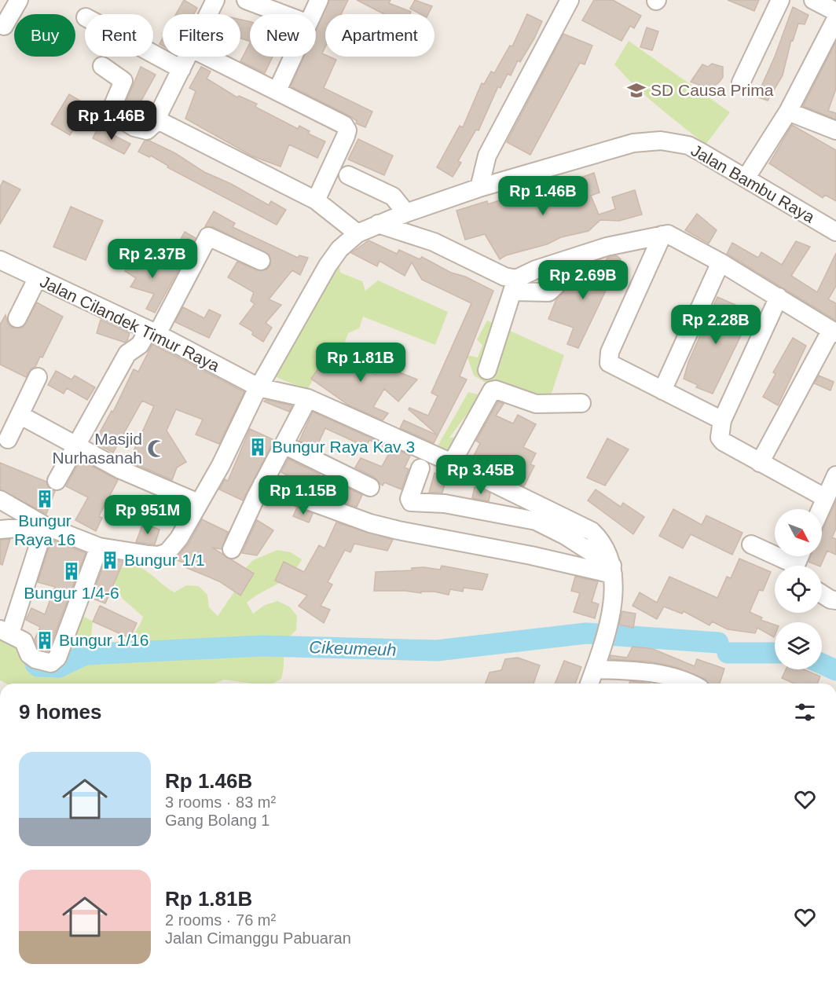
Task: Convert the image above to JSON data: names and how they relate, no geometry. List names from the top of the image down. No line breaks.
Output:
{"streets":{"street":["Jalan Bambu Raya","Jalan Cilandek Timur Raya"]},"crossings":[["Jalan Bambu Raya","Jalan Cilandek Timur Raya"]],"water":["Cikeumeuh"],"places":{"school or university":["SD Causa Prima"],"building":["Bungur Raya Kav 3","Bungur Raya 16","Bungur 1/1","Bungur 1/4-6","Bungur 1/16"],"mosque":["Masjid Nurhasanah"]},"north":"bottom right","page":{"chip":["Buy","Rent","Filters","New","Apartment"],"price":["Rp 1.46B","Rp 1.46B","Rp 2.37B","Rp 2.69B","Rp 2.28B","Rp 1.81B","Rp 3.45B","Rp 1.15B","Rp 951M"],"heading":"9 homes","list":[{"name":"Rp 1.46B","note":"3 rooms · 83 m² · Gang Bolang 1"},{"name":"Rp 1.81B","note":"2 rooms · 76 m² · Jalan Cimanggu Pabuaran"}]}}
